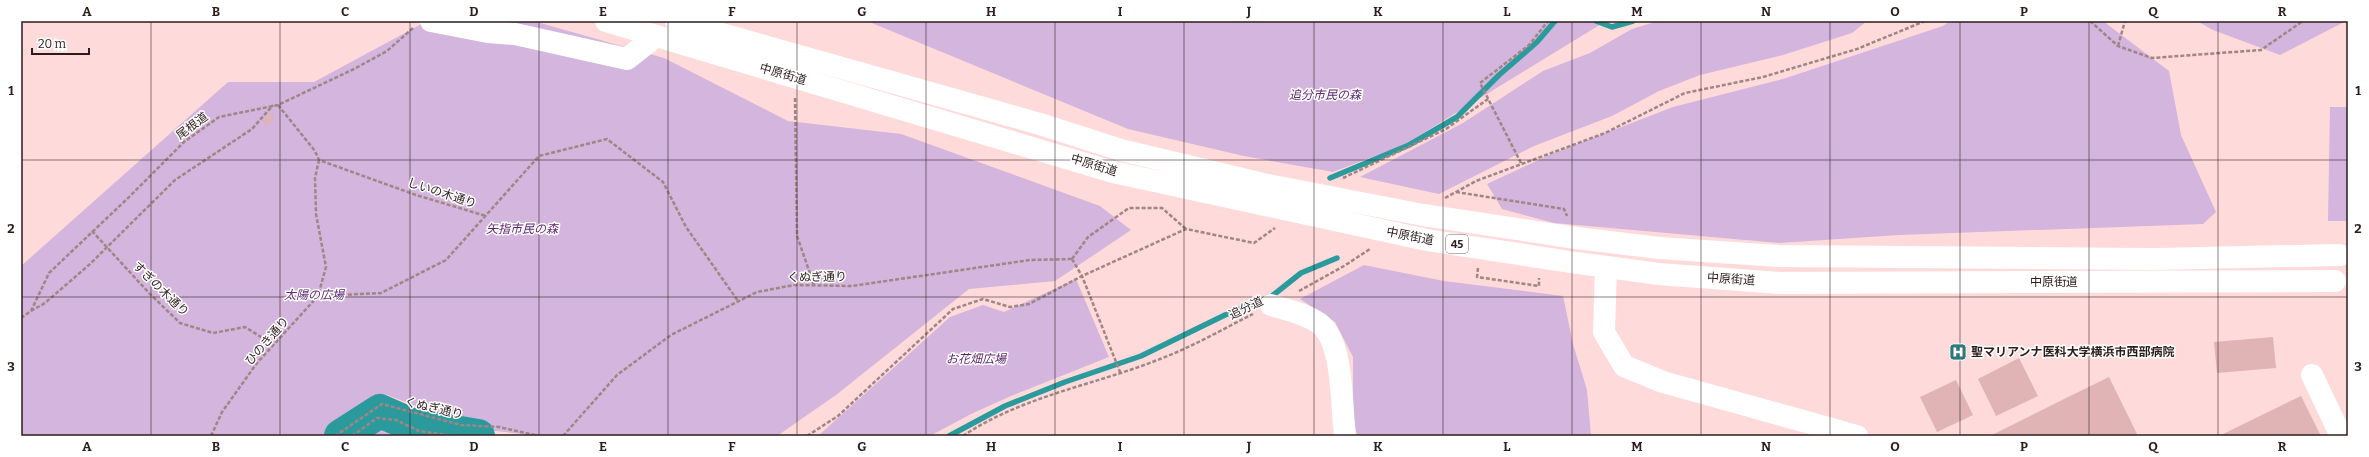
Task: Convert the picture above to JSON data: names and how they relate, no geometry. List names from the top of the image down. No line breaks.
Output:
{"streets":{"main road":["中原街道","45"],"path":["尾根道","しいの木通り","くぬぎ通り","すぎの木通り","追分道","ひのき通り"]},"crossings":[["尾根道","すぎの木通り"],["しいの木通り","くぬぎ通り"],["しいの木通り","ひのき通り"],["すぎの木通り","ひのき通り"]],"parks":["追分市民の森","矢指市民の森","太陽の広場","お花畑広場"],"places":{"hospital":["聖マリアンナ医科大学横浜市西部病院"]},"scale_bar":"20 m","grid":{"columns":["A","B","C","D","E","F","G","H","I","J","K","L","M","N","O","P","Q","R"],"rows":["1","2","3"]}}
